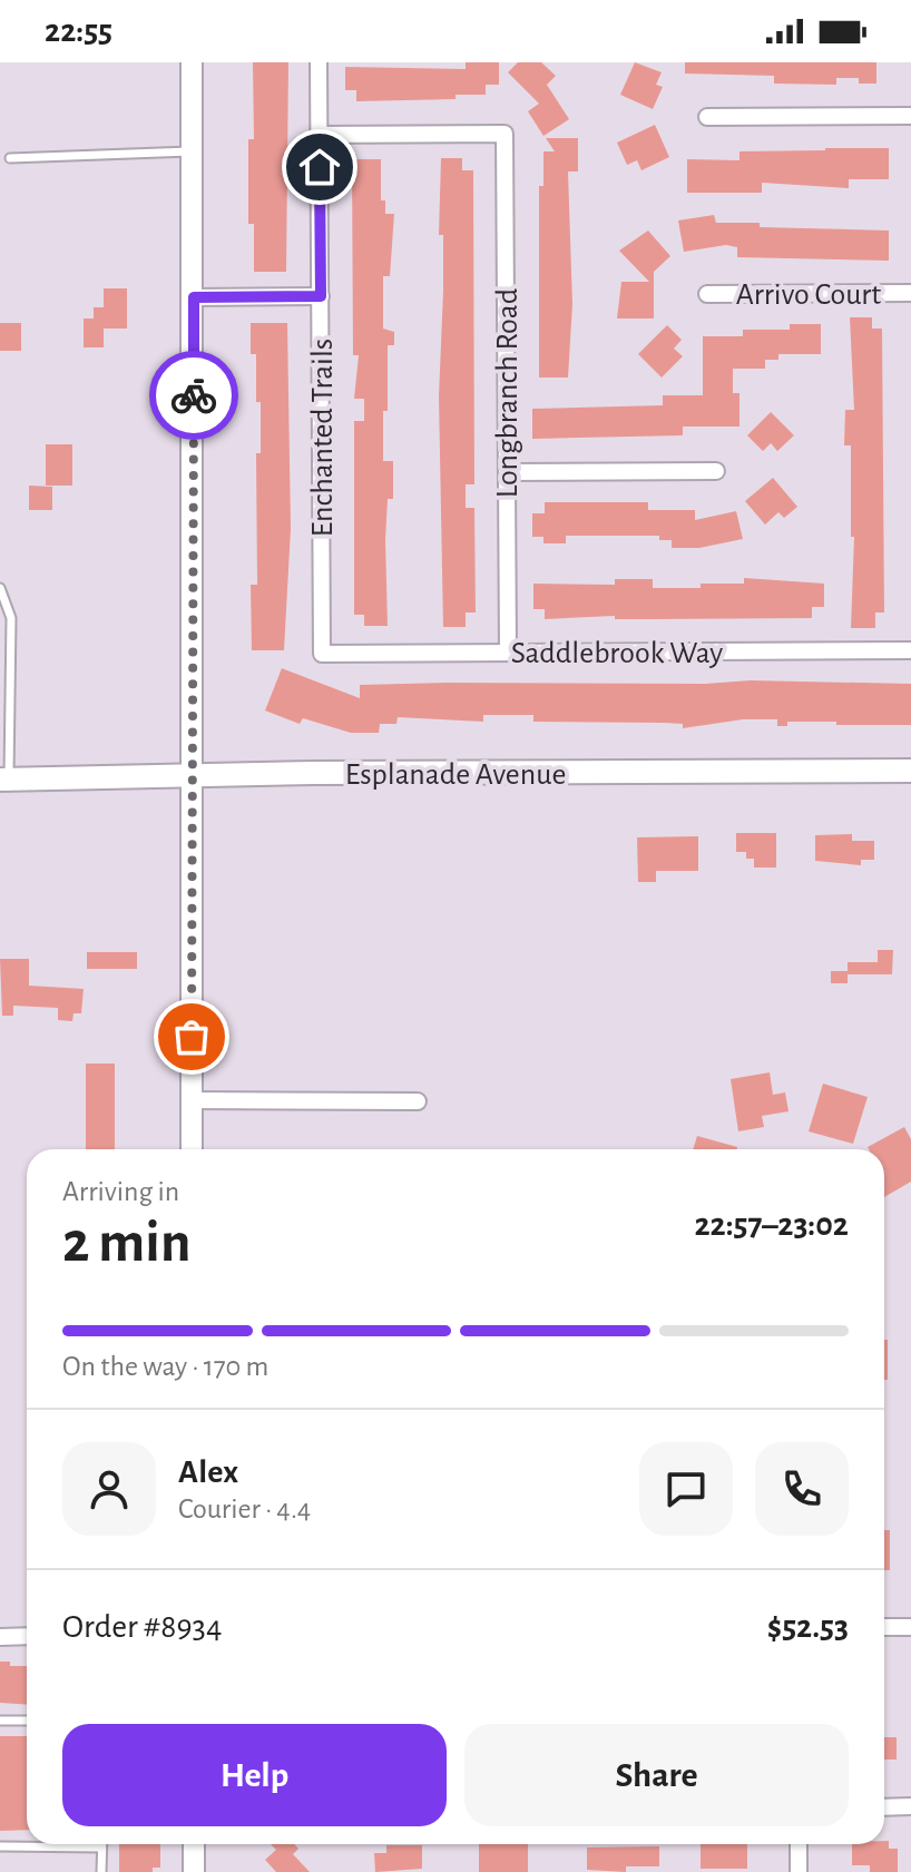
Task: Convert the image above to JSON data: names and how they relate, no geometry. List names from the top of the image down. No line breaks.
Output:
{"streets":{"main road":["Esplanade Avenue"],"street":["Arrivo Court","Longbranch Road","Enchanted Trails","Saddlebrook Way"]},"crossings":[["Longbranch Road","Enchanted Trails"],["Longbranch Road","Saddlebrook Way"],["Enchanted Trails","Saddlebrook Way"]],"page":{"status":"22:55","heading":["2 min","Arriving in","22:57–23:02"],"panel":["Alex","Courier · 4.4","Order #8934","$52.53"],"bar":"On the way · 170 m","buttons":["Help","Share"]}}
